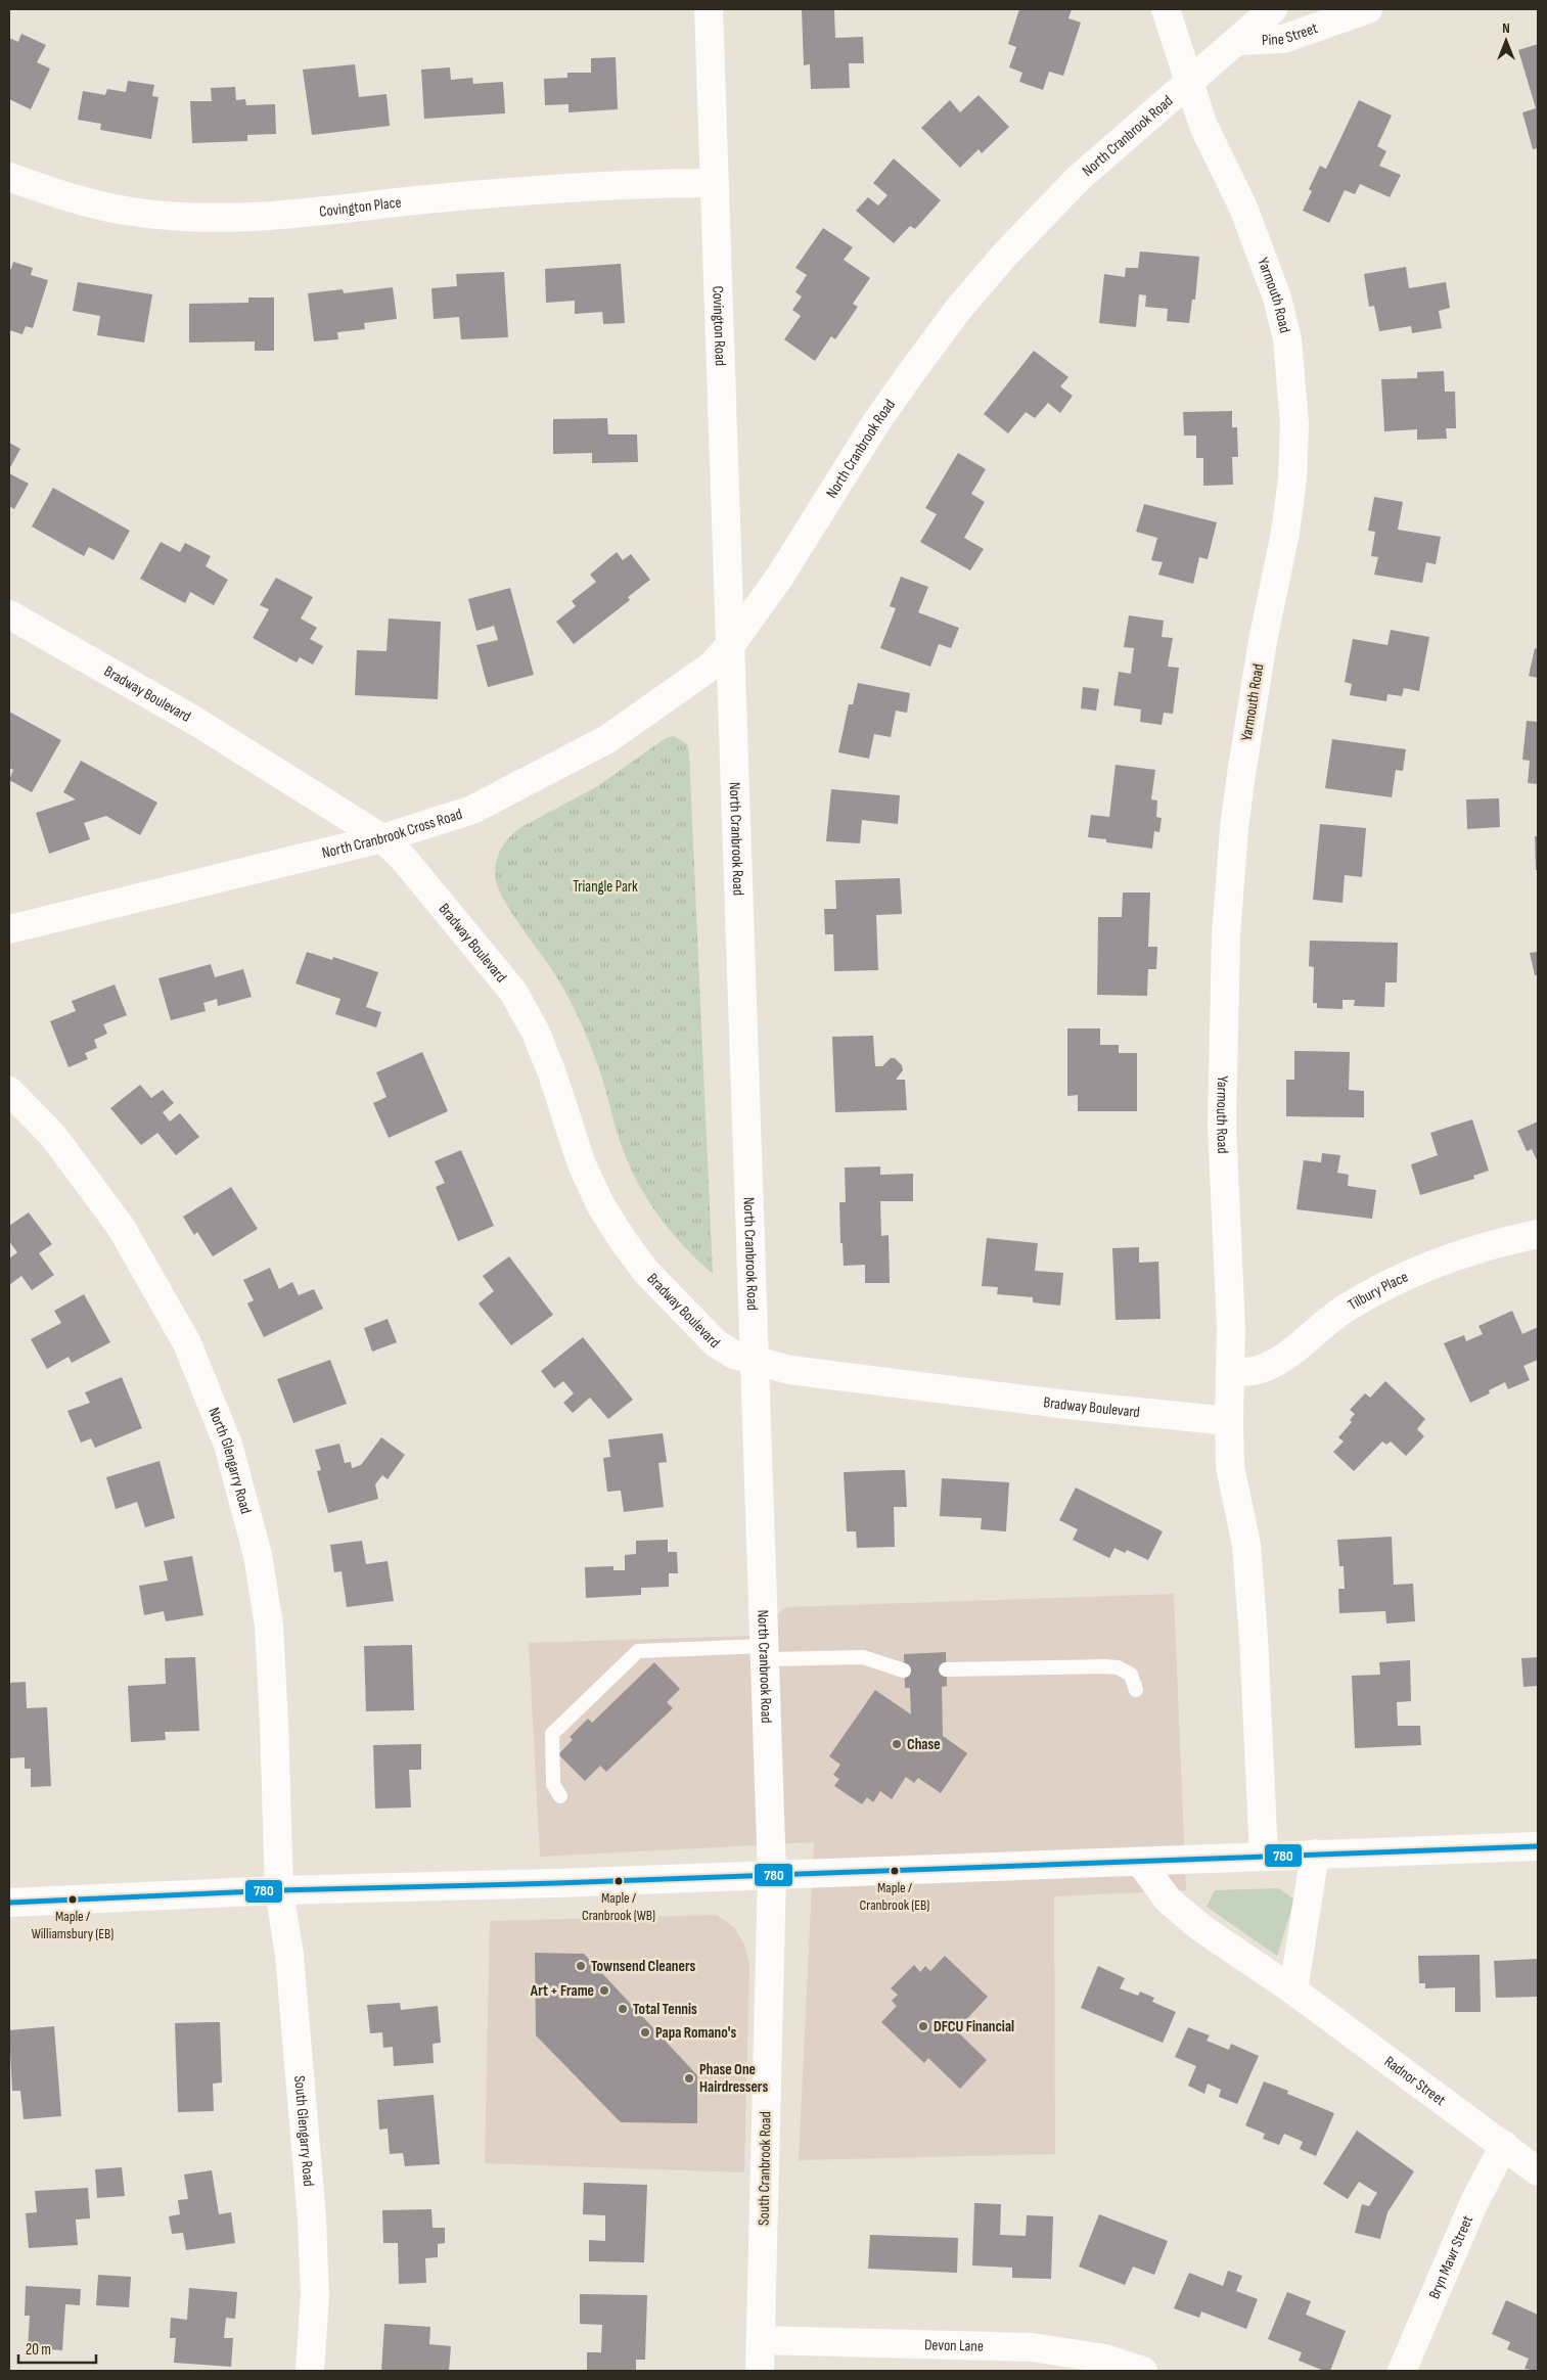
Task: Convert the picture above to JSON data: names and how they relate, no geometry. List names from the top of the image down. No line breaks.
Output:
{"streets":{"street":["Pine Street","North Cranbrook Road","Covington Place","Yarmouth Road","Covington Road","Bradway Boulevard","North Cranbrook Cross Road","Tilbury Place","North Glengarry Road","Radnor Street","South Glengarry Road","South Cranbrook Road","Bryn Mawr Street","Devon Lane"]},"crossings":[["Pine Street","North Cranbrook Road"],["North Cranbrook Road","Yarmouth Road"],["North Cranbrook Road","Covington Road"],["North Cranbrook Road","Bradway Boulevard"],["North Cranbrook Road","North Cranbrook Cross Road"],["North Cranbrook Road","South Cranbrook Road"],["Covington Place","Covington Road"],["Yarmouth Road","Bradway Boulevard"],["Yarmouth Road","Tilbury Place"],["Covington Road","North Cranbrook Cross Road"],["Bradway Boulevard","North Cranbrook Cross Road"],["North Glengarry Road","South Glengarry Road"],["Radnor Street","Bryn Mawr Street"],["South Cranbrook Road","Devon Lane"]],"parks":["Triangle Park"],"places":["Chase","Maple / Cranbrook (EB)","Maple / Cranbrook (WB)","Maple / Williamsbury (EB)","Townsend Cleaners","Art + Frame","Total Tennis","DFCU Financial","Papa Romano's","Phase One Hairdressers"],"lines":["transit line 780"],"scale_bar":"20 m","north":"top"}
